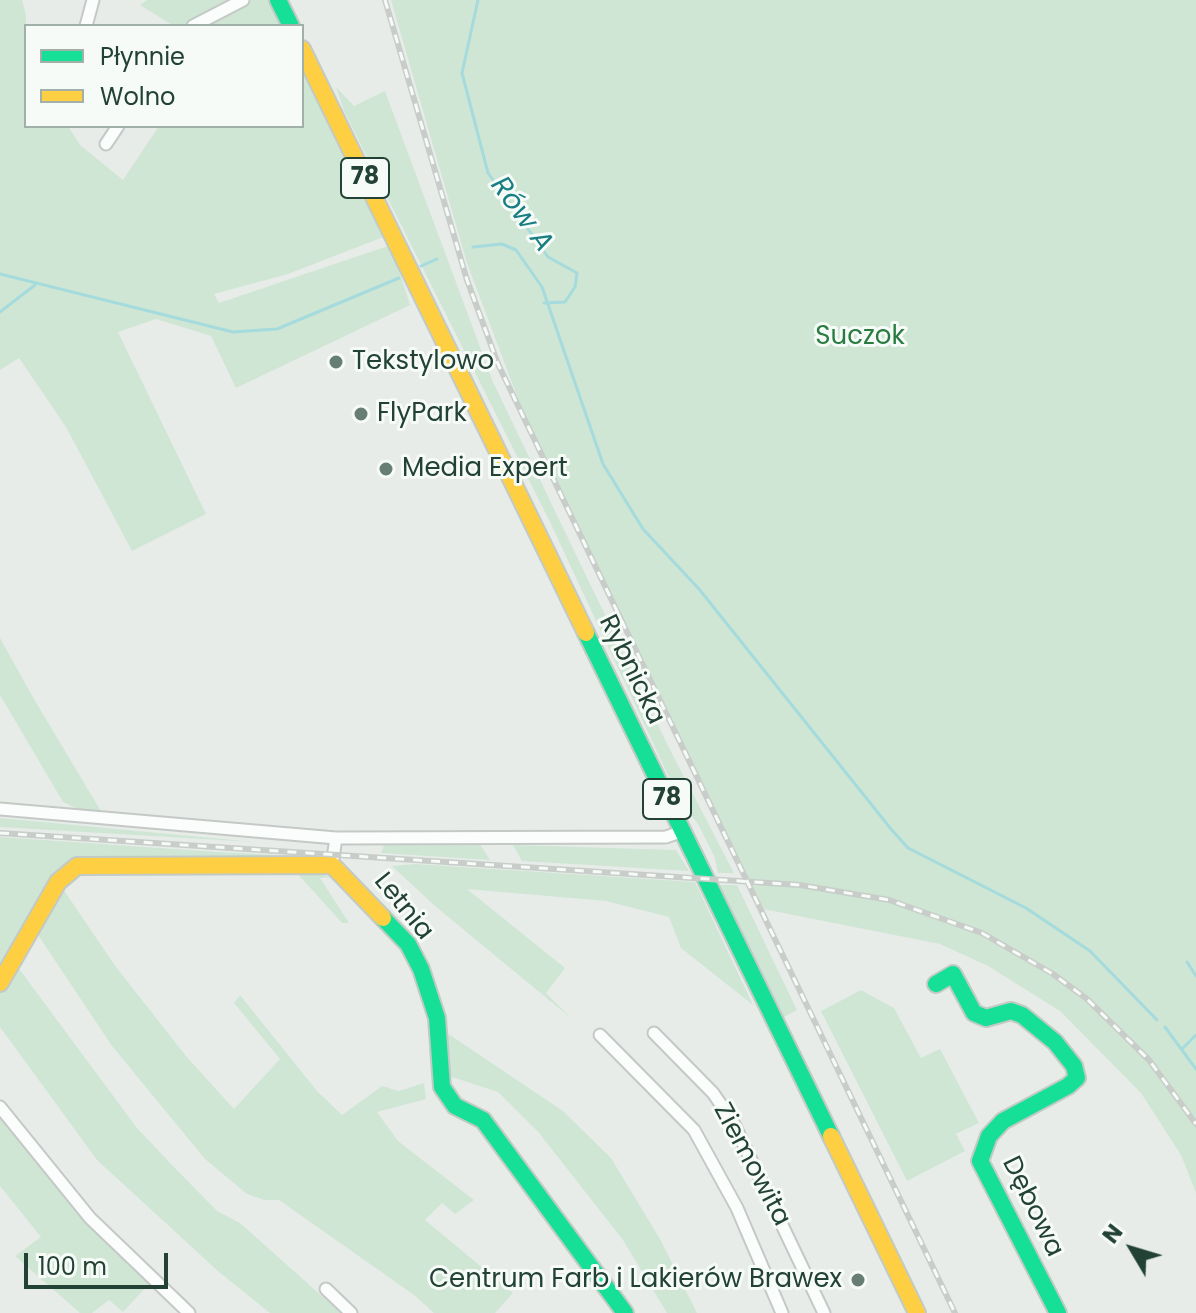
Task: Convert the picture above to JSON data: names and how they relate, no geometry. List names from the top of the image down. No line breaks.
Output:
{"streets":{"street":["78","Rybnicka","Letnia","Ziemowita","Dębowa"]},"crossings":[["Rybnicka","Letnia"]],"water":["Rów A"],"parks":["Suczok"],"places":["Tekstylowo","FlyPark","Media Expert","Centrum Farb i Lakierów Brawex"],"legend":["Płynnie","Wolno"],"scale_bar":"100 m","north":"top left"}
